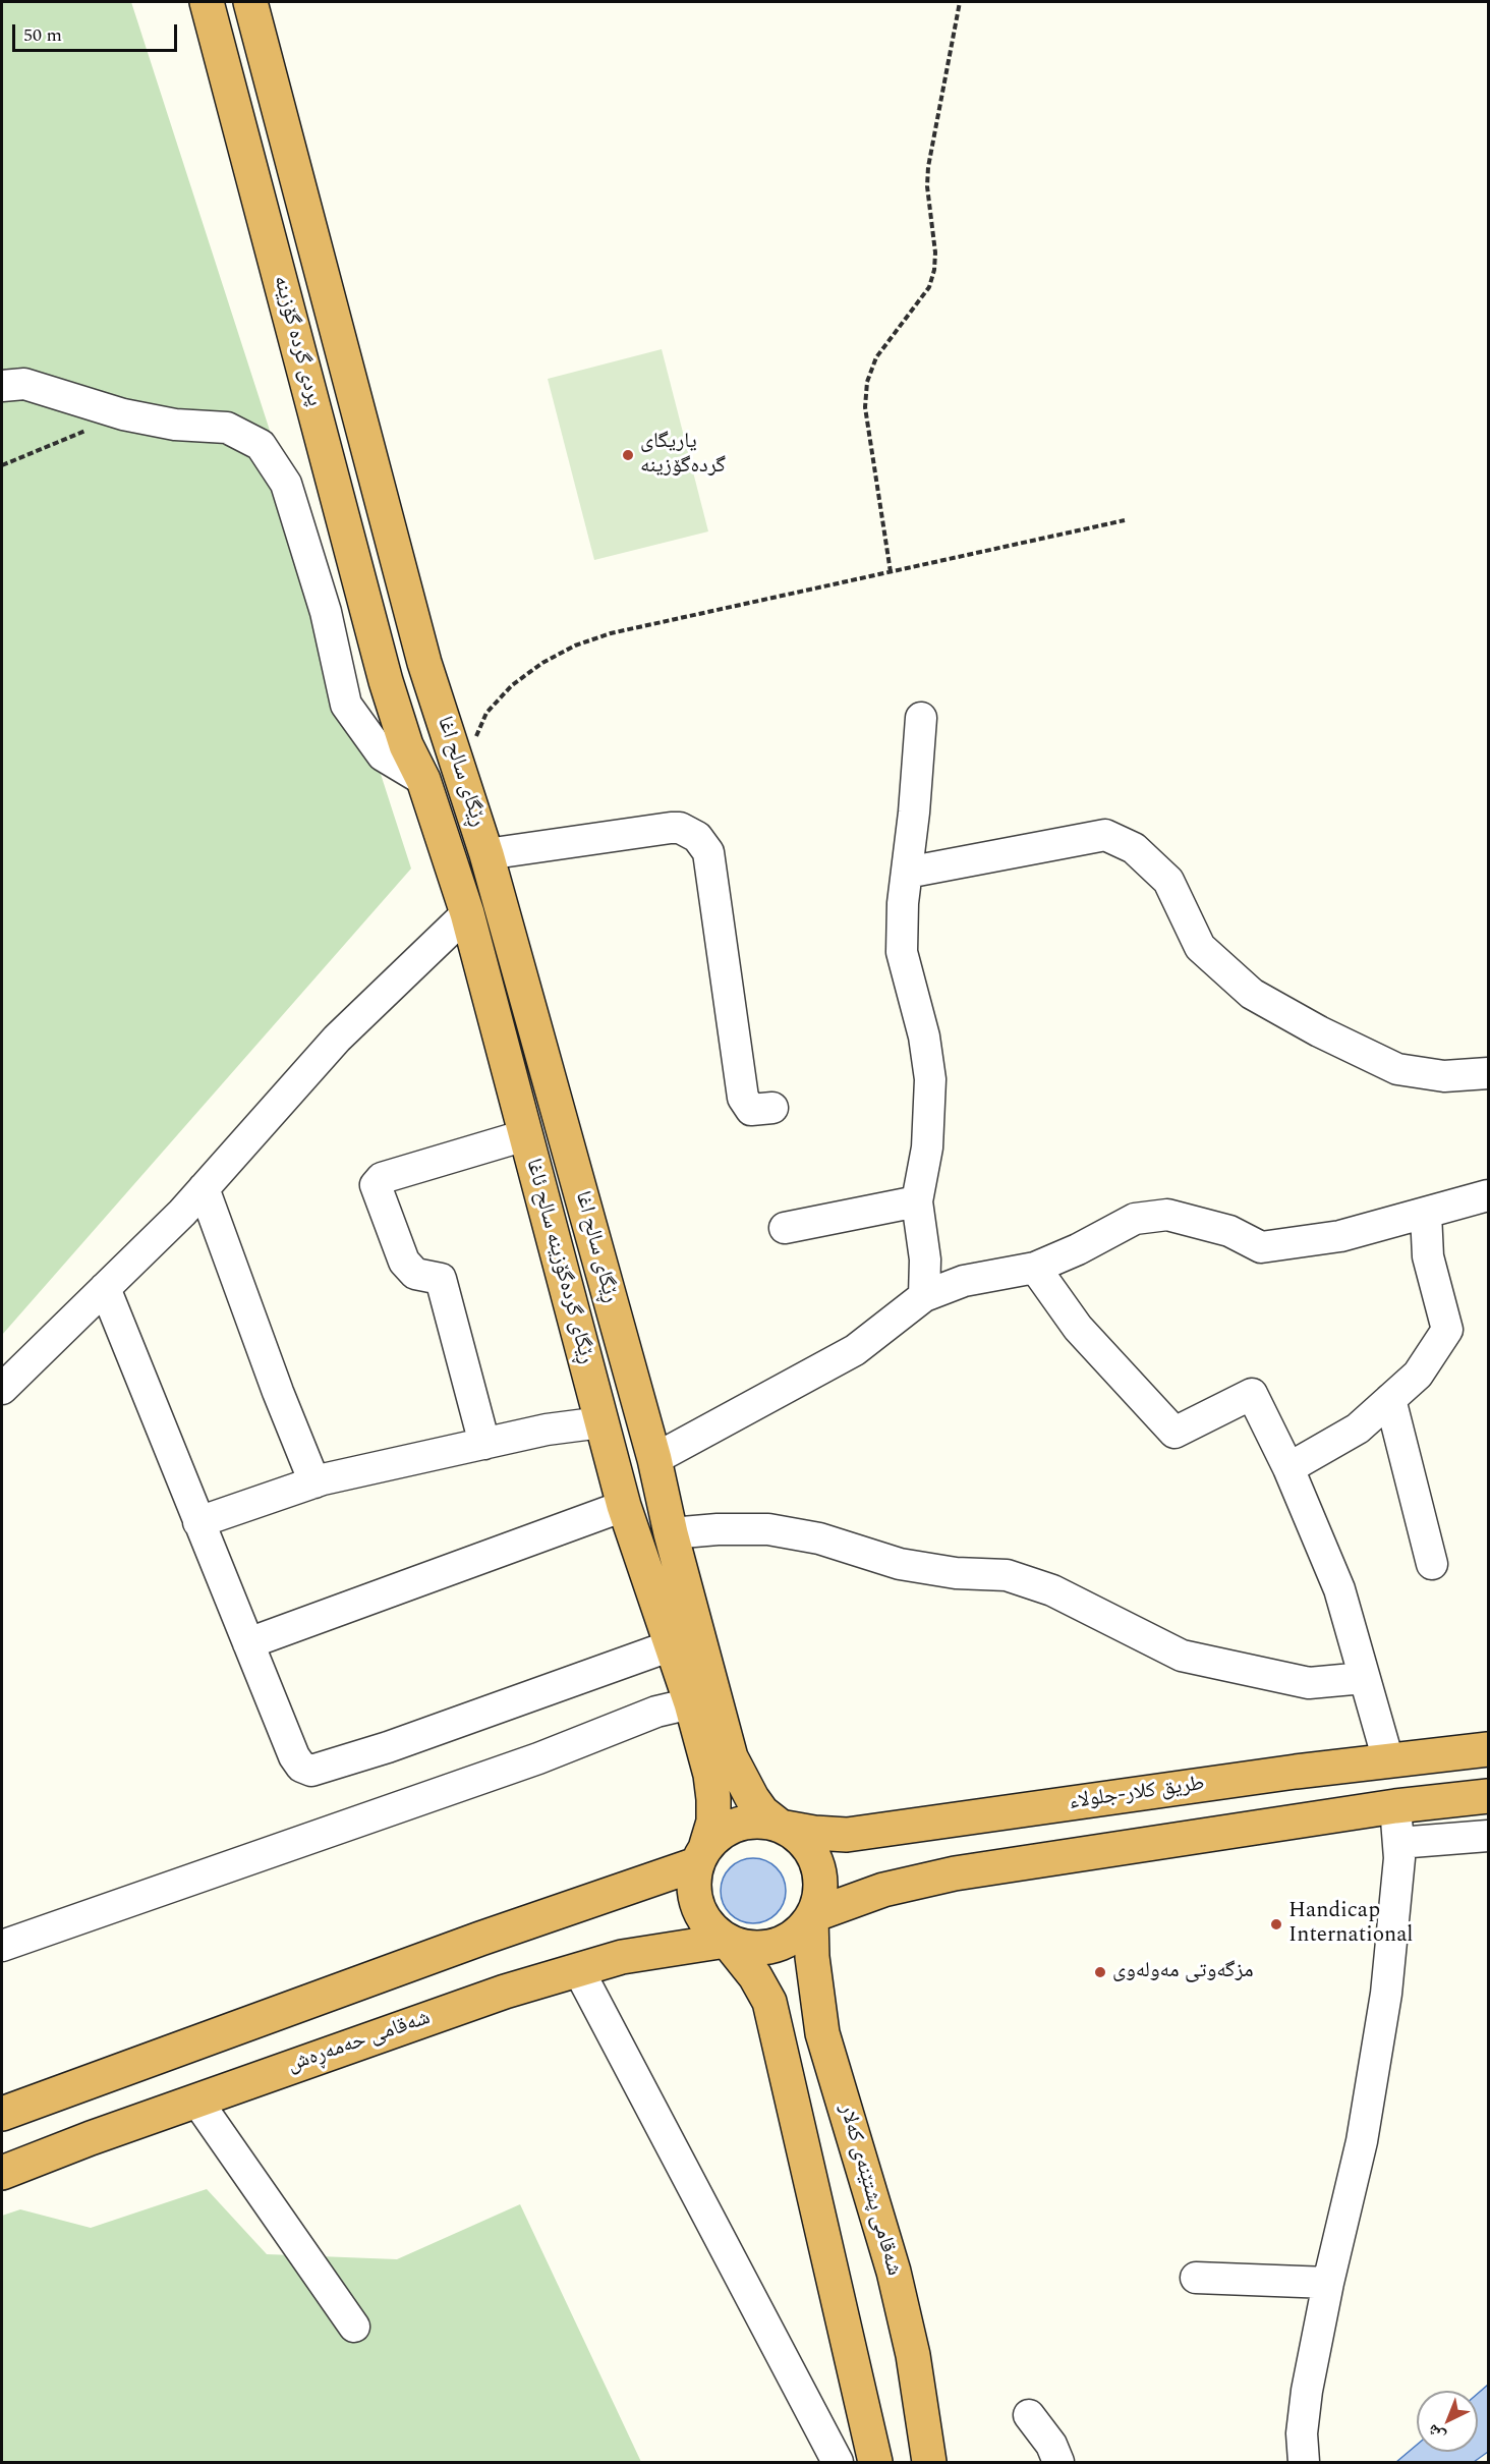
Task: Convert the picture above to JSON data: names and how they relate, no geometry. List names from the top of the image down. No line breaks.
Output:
{"streets":{"highway":["پردی گردە گۆزینە","ڕێگای سالح اغا","ڕێگای گردەگۆزینە سالح ئاغا","طريق كلار-جلولاء","شەقامی حەمەڕەش","شەقامی پشتێنەی کەلار"]},"crossings":[["پردی گردە گۆزینە","ڕێگای گردەگۆزینە سالح ئاغا"],["ڕێگای سالح اغا","ڕێگای گردەگۆزینە سالح ئاغا"],["ڕێگای سالح اغا","طريق كلار-جلولاء"],["ڕێگای سالح اغا","شەقامی حەمەڕەش"],["ڕێگای سالح اغا","شەقامی پشتێنەی کەلار"],["ڕێگای گردەگۆزینە سالح ئاغا","طريق كلار-جلولاء"],["ڕێگای گردەگۆزینە سالح ئاغا","شەقامی حەمەڕەش"],["ڕێگای گردەگۆزینە سالح ئاغا","شەقامی پشتێنەی کەلار"],["طريق كلار-جلولاء","شەقامی حەمەڕەش"],["طريق كلار-جلولاء","شەقامی پشتێنەی کەلار"],["شەقامی حەمەڕەش","شەقامی پشتێنەی کەلار"]],"places":["یاریگای گردەگۆزینە","Handicap International","مزگەوتی مەولەوی"],"scale_bar":"50 m","north":"bottom left"}
